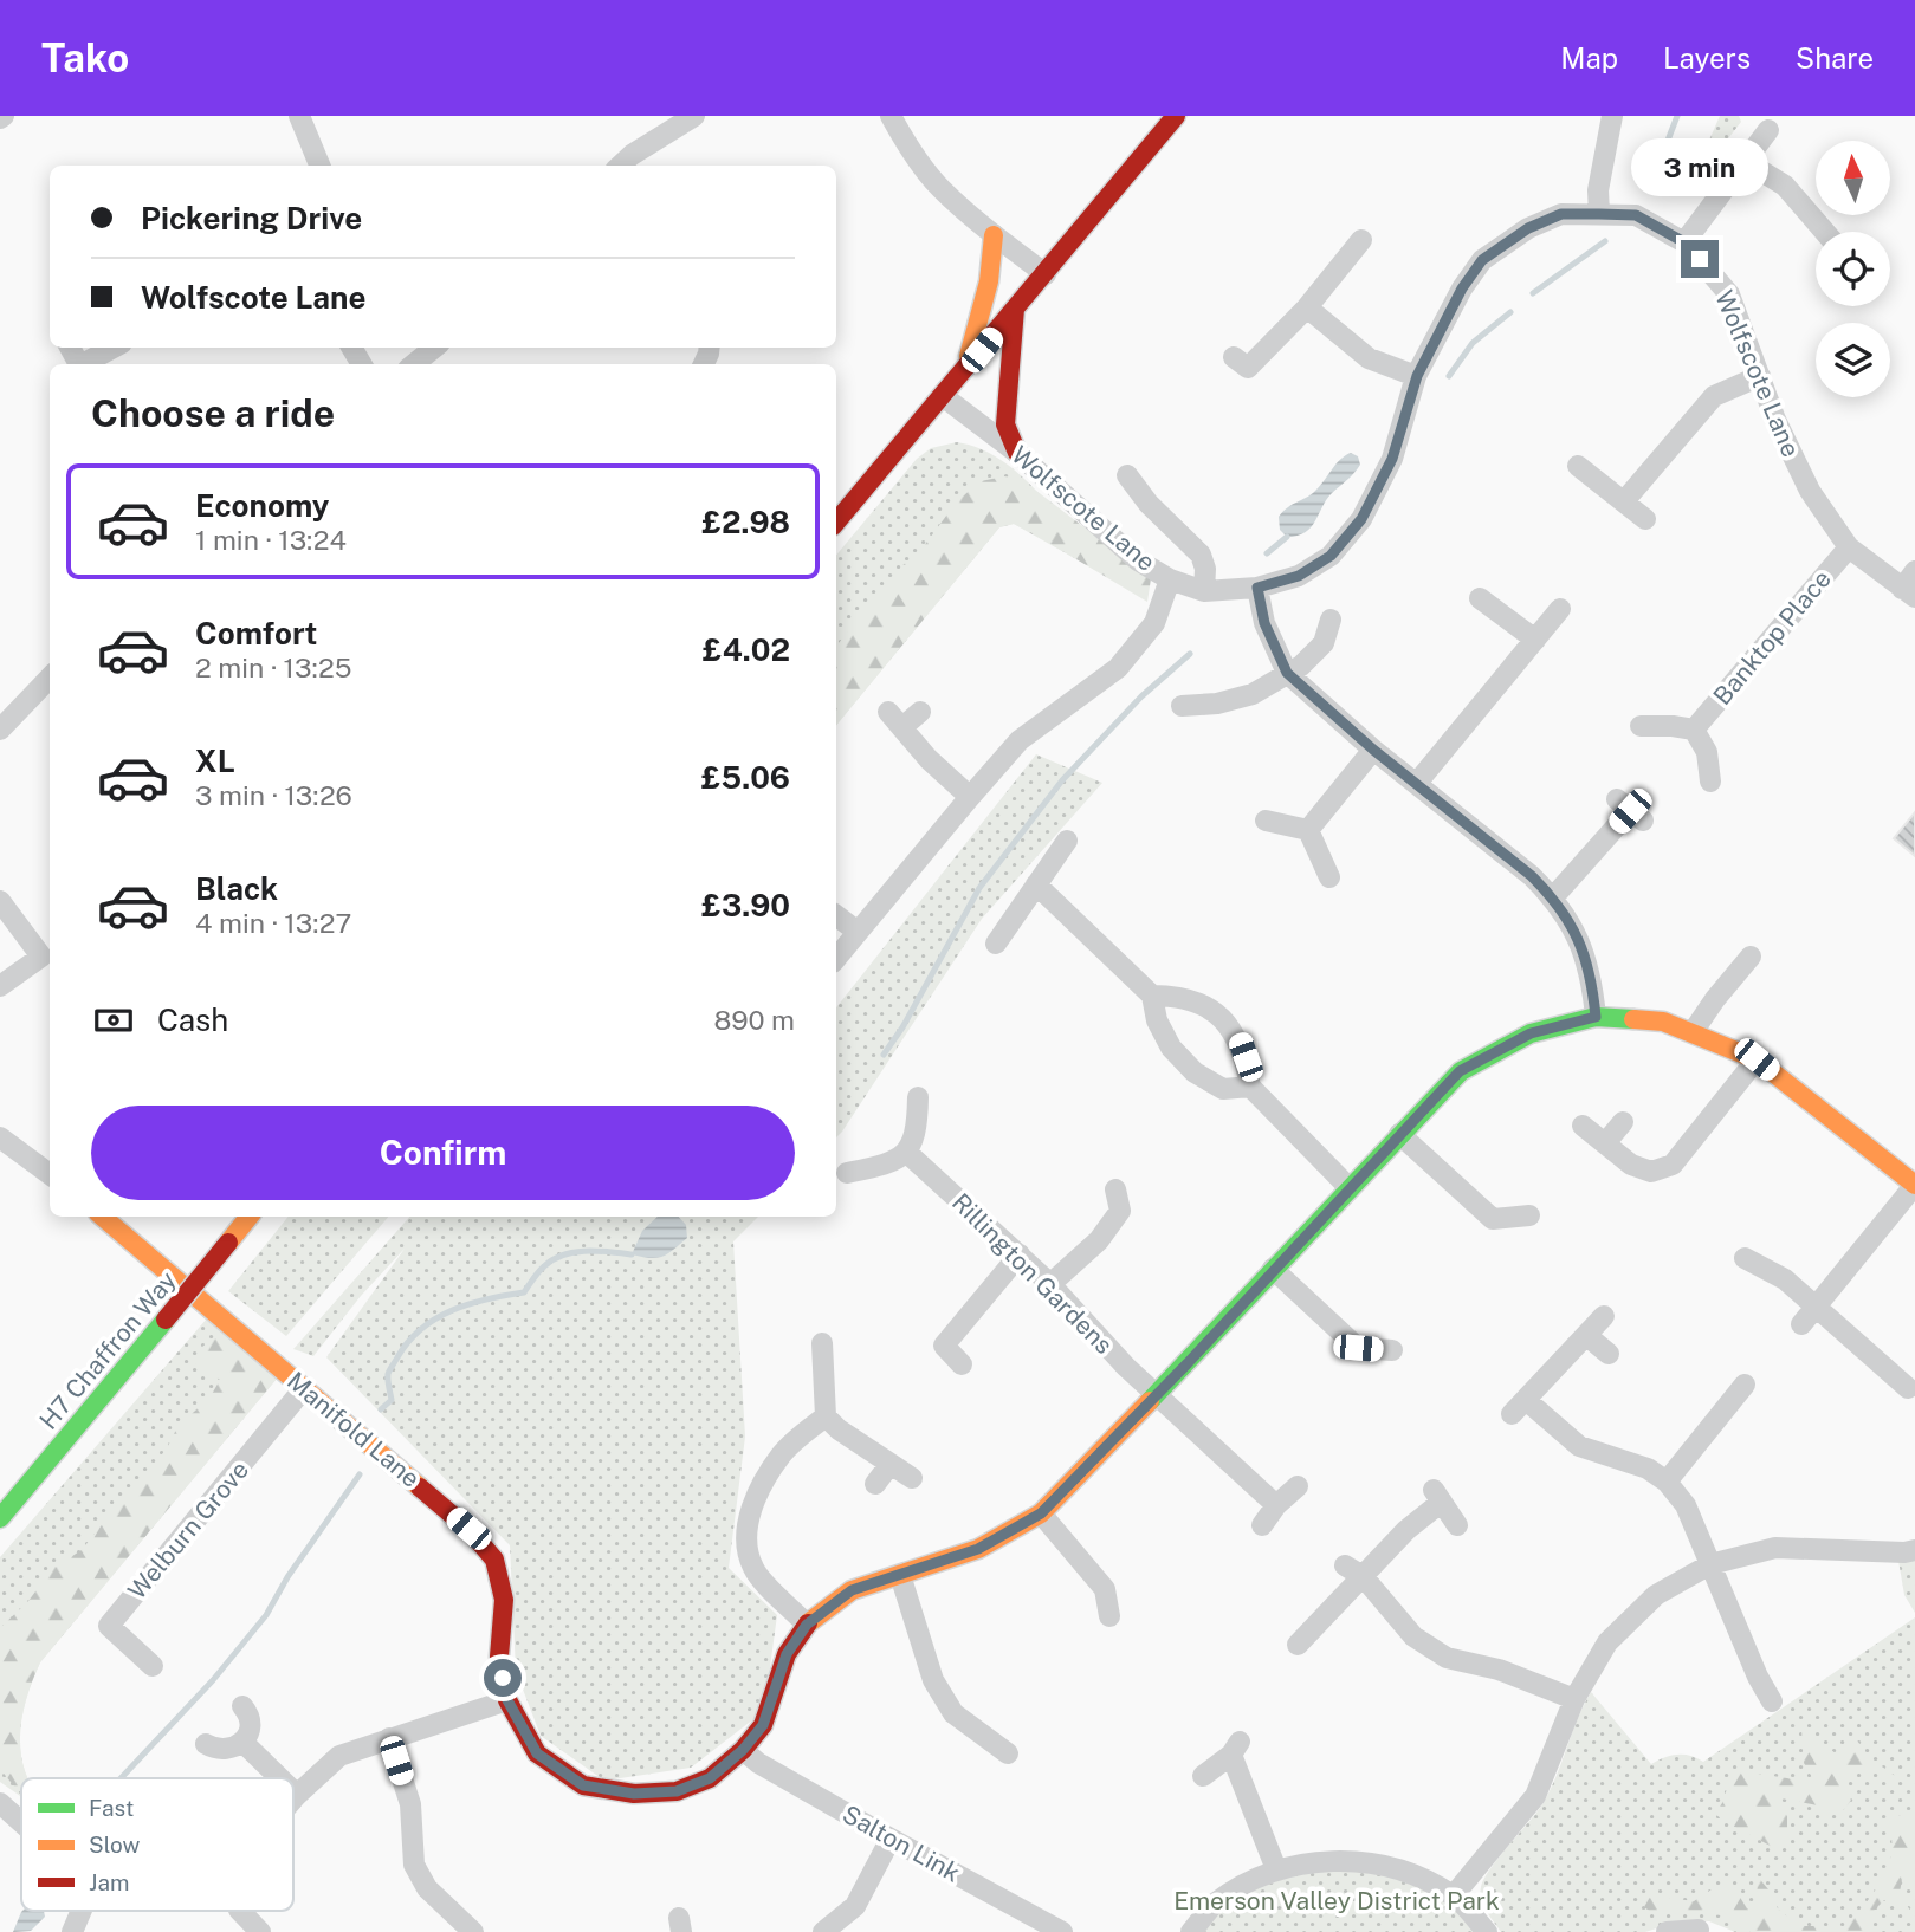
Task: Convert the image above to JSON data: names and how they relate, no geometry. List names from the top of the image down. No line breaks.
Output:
{"streets":{"street":["Wolfscote Lane","Banktop Place","Rillington Gardens","H7 Chaffron Way","Manifold Lane","Welburn Grove","Salton Link"]},"crossings":[["Wolfscote Lane","Banktop Place"],["Manifold Lane","Welburn Grove"],["Manifold Lane","Salton Link"]],"parks":["Emerson Valley District Park"],"legend":["Fast","Slow","Jam"],"north":"top","page":{"header":"Tako","nav":["Map","Layers","Share"],"bubble":"3 min","banner":["Pickering Drive","Wolfscote Lane"],"heading":"Choose a ride","list":[{"name":"Economy","note":"1 min · 13:24","value":"£2.98"},{"name":"Comfort","note":"2 min · 13:25","value":"£4.02"},{"name":"XL","note":"3 min · 13:26","value":"£5.06"},{"name":"Black","note":"4 min · 13:27","value":"£3.90"}],"pay":["Cash","890 m"],"buttons":"Confirm"}}
